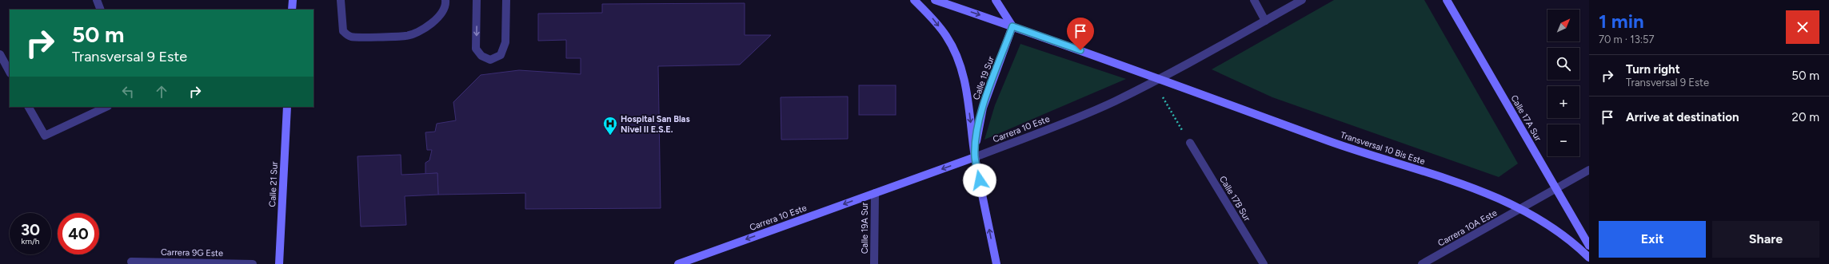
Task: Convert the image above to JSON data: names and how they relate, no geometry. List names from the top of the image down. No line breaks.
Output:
{"streets":{"street":["Calle 19 Sur","Calle 17A Sur","Carrera 10 Este","Transversal 10 Bis Este","Calle 21 Sur","Calle 17B Sur","Calle 19A Sur","Carrera 10A Este","Carrera 9G Este"]},"crossings":[["Calle 19 Sur","Carrera 10 Este"],["Calle 19 Sur","Transversal 10 Bis Este"],["Calle 17A Sur","Carrera 10A Este"],["Carrera 10 Este","Transversal 10 Bis Este"],["Carrera 10 Este","Calle 19A Sur"],["Transversal 10 Bis Este","Carrera 10A Este"]],"one_way":["Carrera 10 Este"],"places":{"hospital":["Hospital San Blas Nivel II E.S.E."]},"north":"top right","page":{"heading":["1 min","70 m · 13:57"],"map_buttons":["+","−"],"turn":["50 m","Transversal 9 Este"],"list":[{"name":"Turn right","note":"Transversal 9 Este","value":"50 m"},{"name":"Arrive at destination","value":"20 m"}],"speed":"30 km/h","limit":"40","buttons":["Exit","Share"]}}
